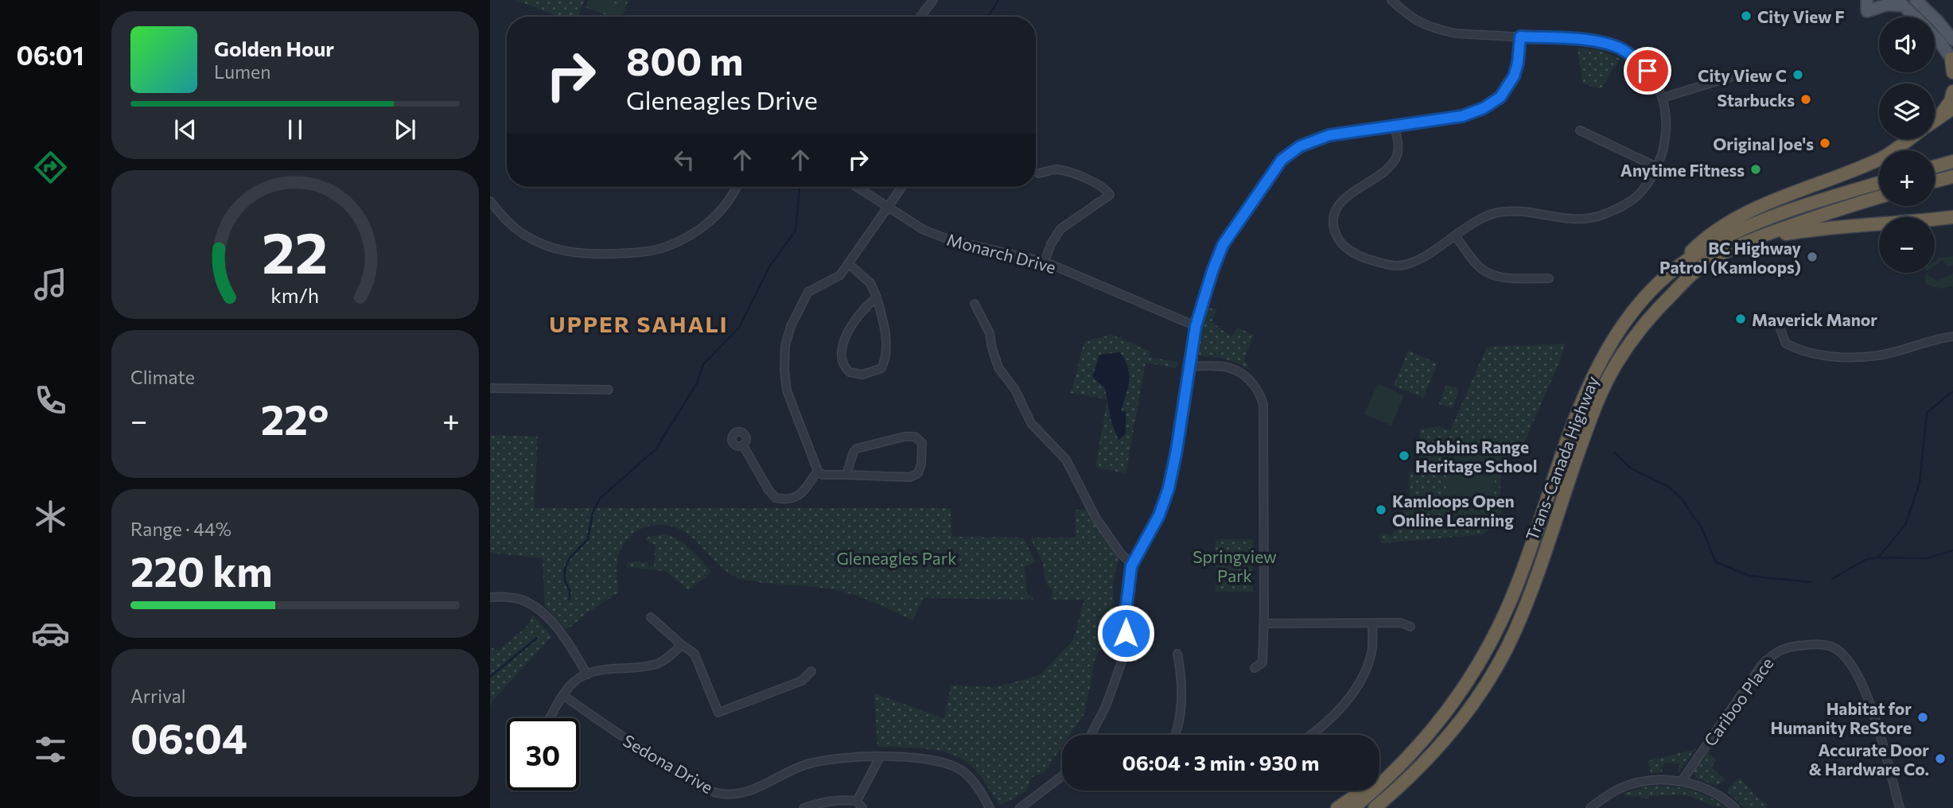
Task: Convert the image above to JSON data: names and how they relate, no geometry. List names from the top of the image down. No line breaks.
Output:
{"streets":{"highway":["Trans-Canada Highway"],"street":["Monarch Drive","Cariboo Place","Sedona Drive"]},"districts":["UPPER SAHALI"],"parks":["Springview Park","Gleneagles Park"],"places":["City View F","City View C","Starbucks","Original Joe's","Anytime Fitness","BC Highway Patrol (Kamloops)","Maverick Manor","Robbins Range Heritage School","Kamloops Open Online Learning","Habitat for Humanity ReStore","Accurate Door & Hardware Co."],"page":{"tabs":"06:01","map_buttons":["+","−"],"turn":["800 m","Gleneagles Drive"],"song":["Golden Hour","Lumen"],"tile":["Climate",["Range · 44%","220 km"],["Arrival","06:04"]],"heat":["−","22°","+"],"limit":"30","trip":"06:04 · 3 min · 930 m","gauge":["22","km/h"]}}
